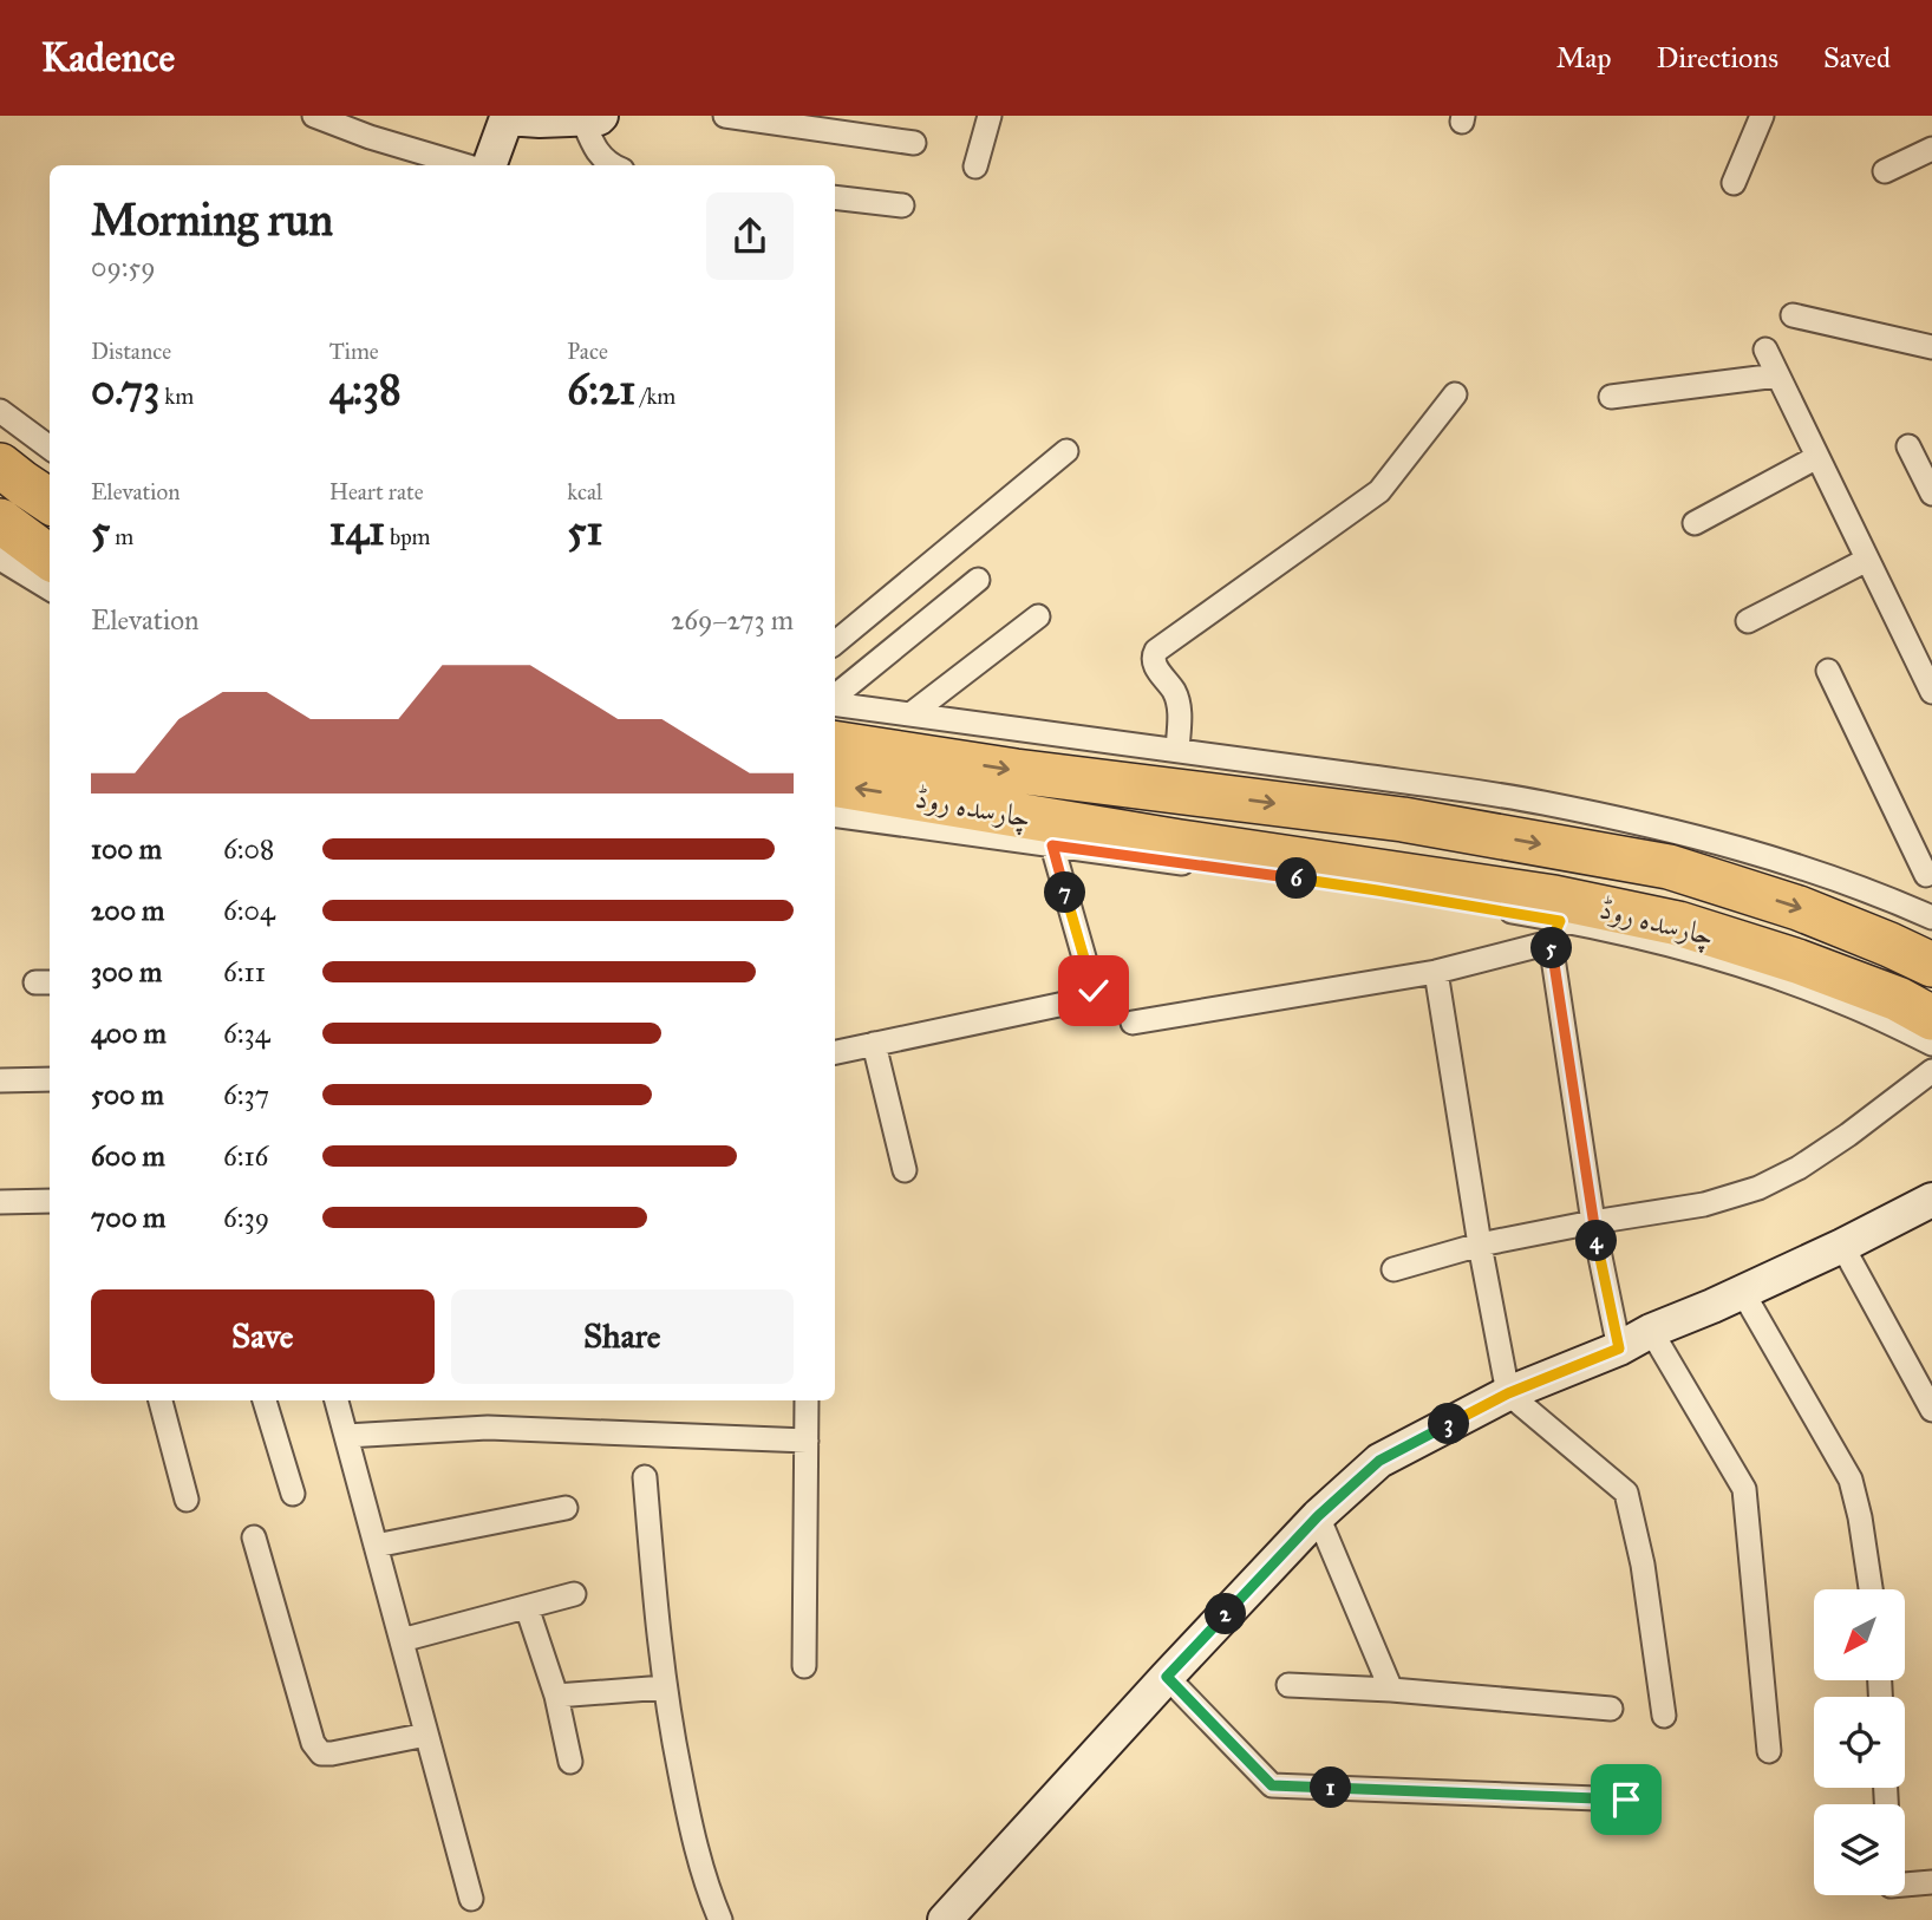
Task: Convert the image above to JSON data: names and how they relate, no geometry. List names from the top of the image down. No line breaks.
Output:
{"streets":{"highway":["چارسدہ روڈ"]},"north":"bottom left","page":{"header":"Kadence","nav":["Map","Directions","Saved"],"heading":["Morning run","09:59"],"stats":[["Distance","0.73 km"],["Time","4:38"],["Pace","6:21 /km"],["Elevation","5 m"],["Heart rate","141 bpm"],["kcal","51"]],"chart":["Elevation","269–273 m"],"list":[{"name":"100 m","note":"6:08"},{"name":"200 m","note":"6:04"},{"name":"300 m","note":"6:11"},{"name":"400 m","note":"6:34"},{"name":"500 m","note":"6:37"},{"name":"600 m","note":"6:16"},{"name":"700 m","note":"6:39"}],"pins":["6","7","5","4","3","2","1"],"buttons":["Save","Share"]}}
